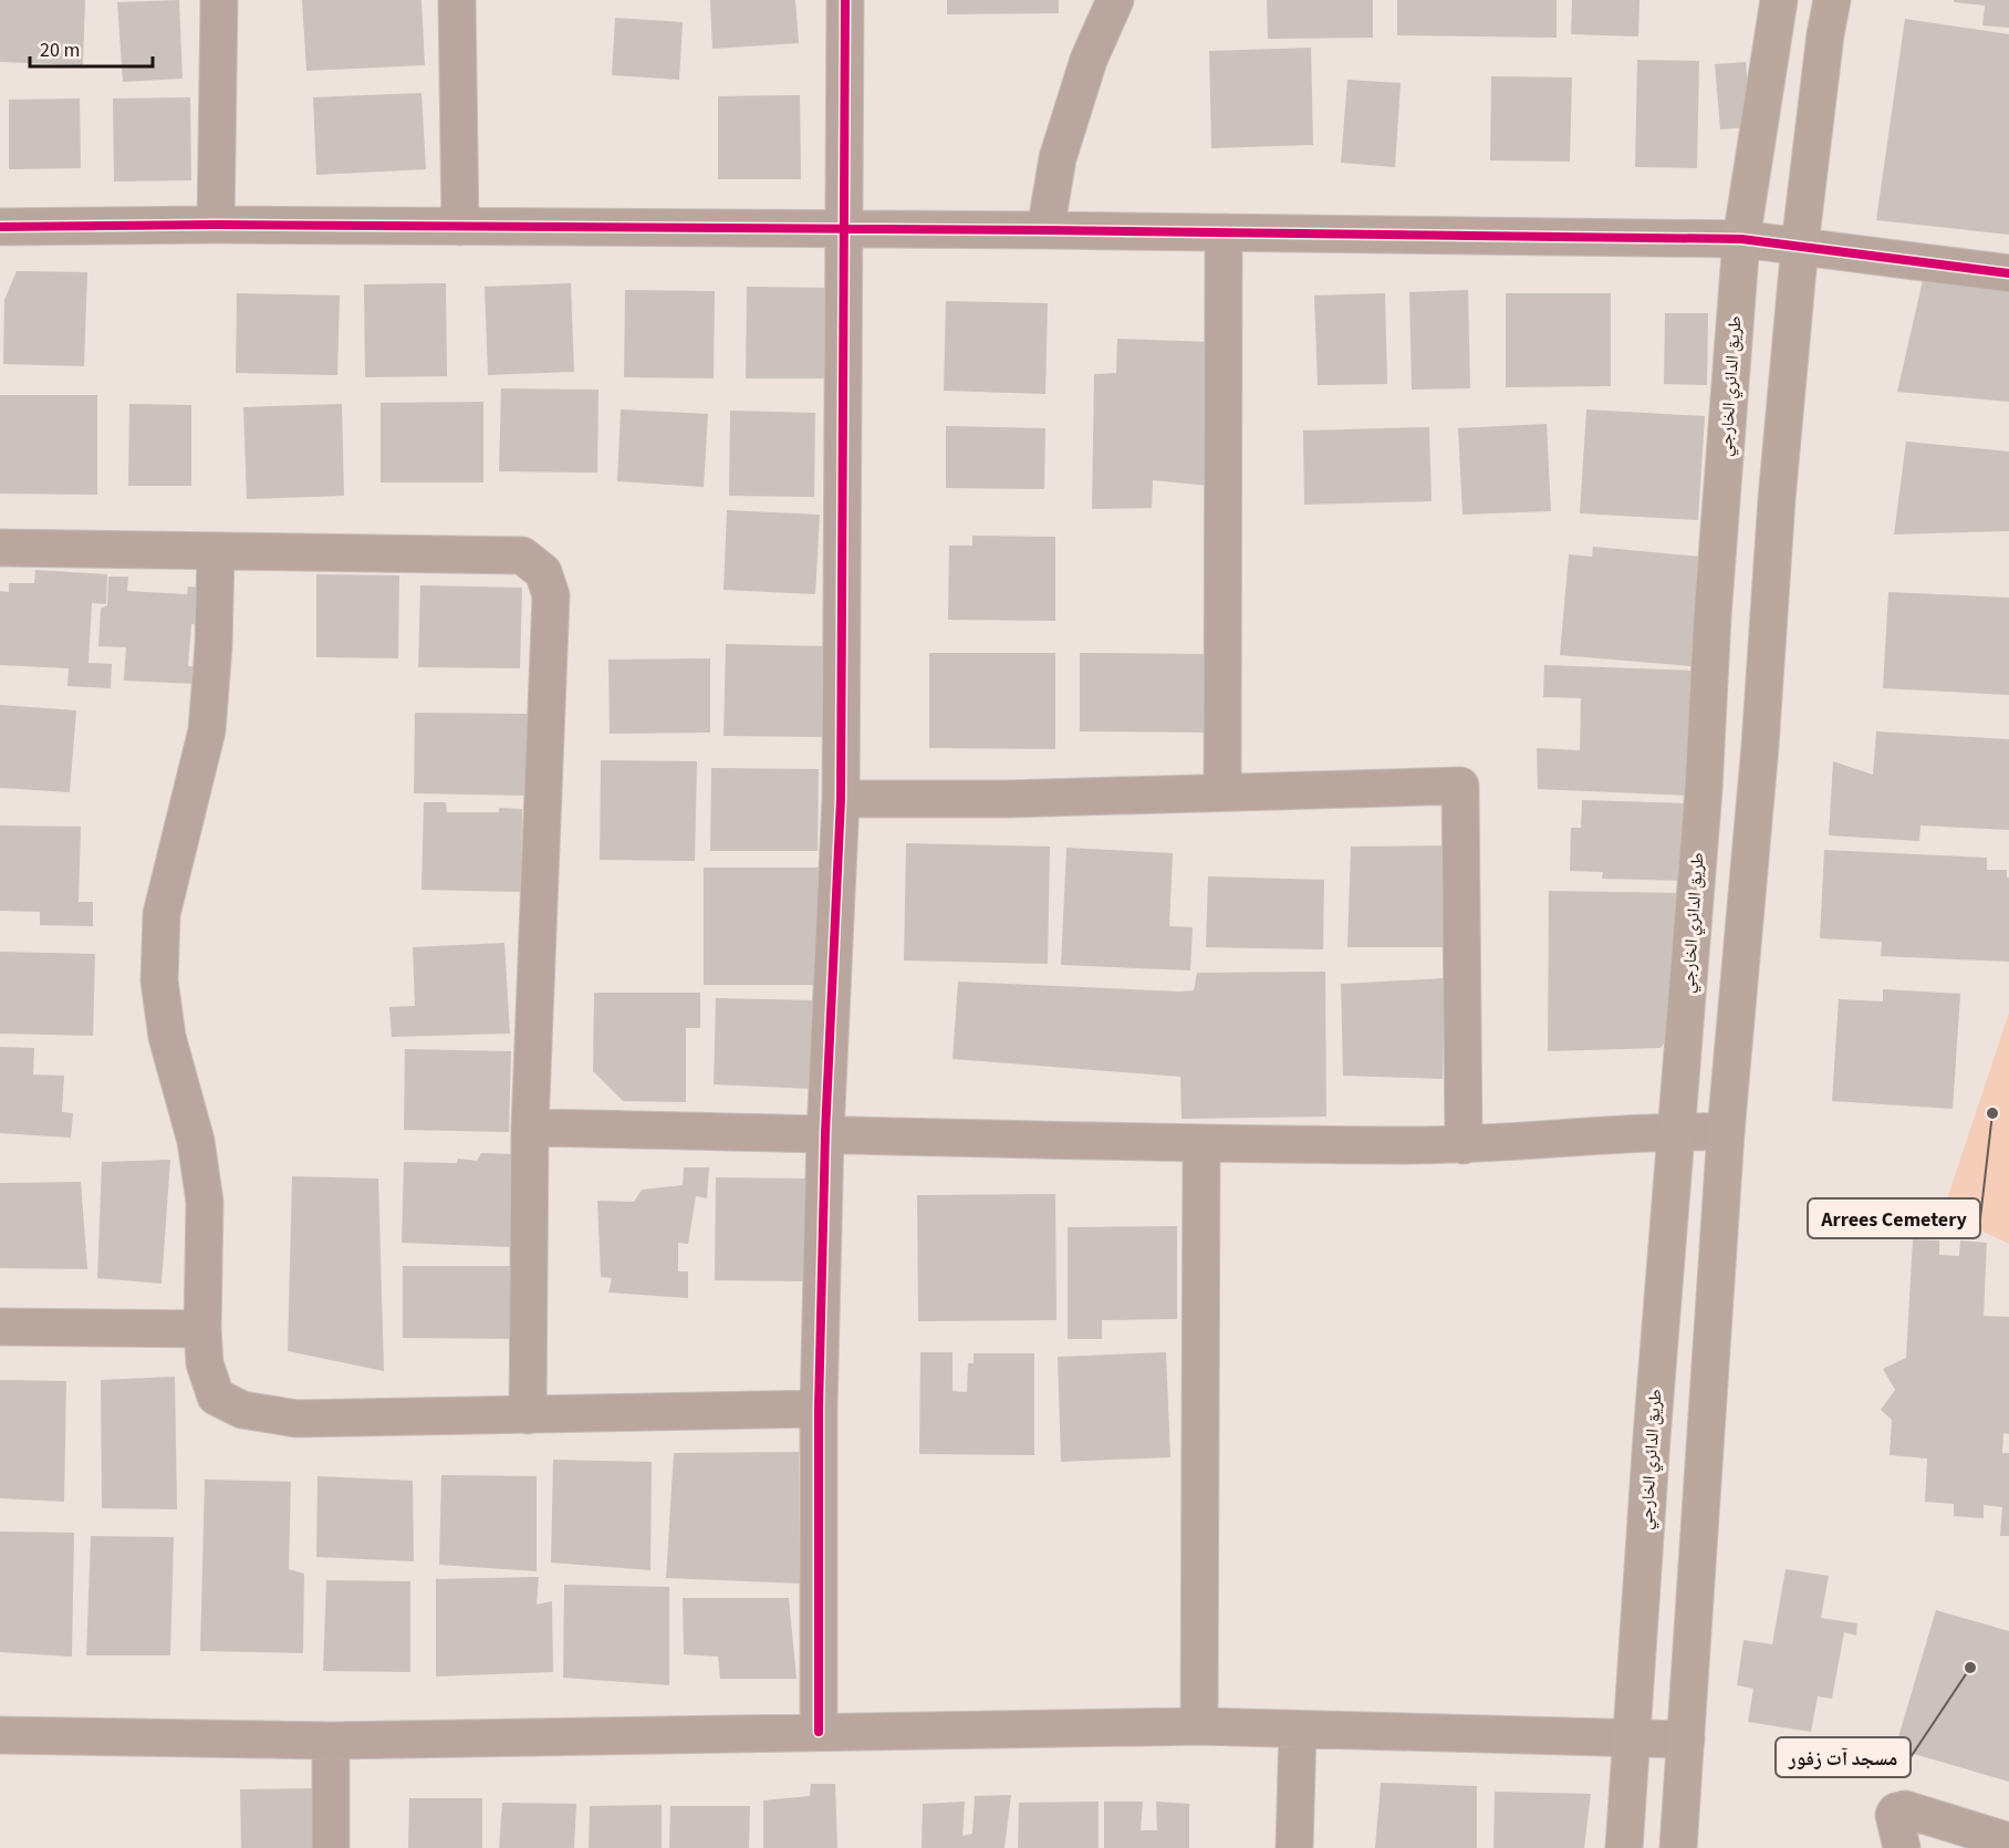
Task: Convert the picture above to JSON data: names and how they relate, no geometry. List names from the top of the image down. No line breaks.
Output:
{"streets":{"main road":["طريق الدائري الخارجي"]},"places":["Arrees Cemetery","مسجد آت زفور"],"scale_bar":"20 m"}
